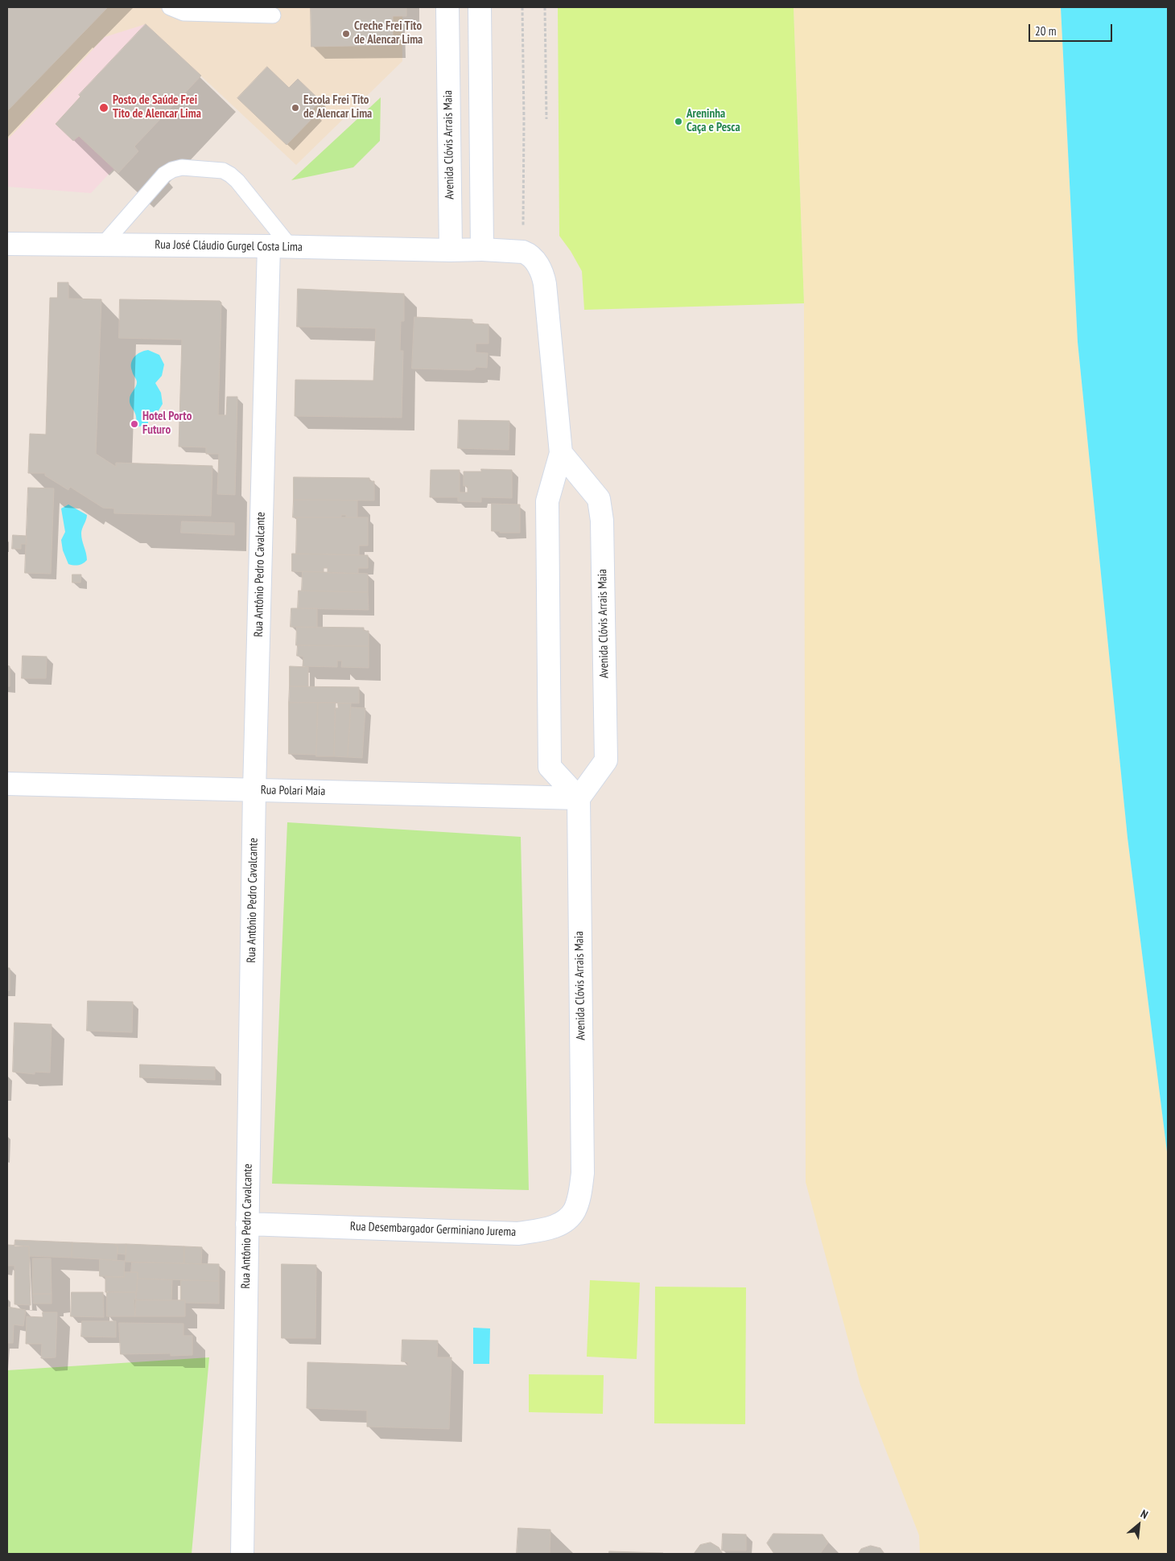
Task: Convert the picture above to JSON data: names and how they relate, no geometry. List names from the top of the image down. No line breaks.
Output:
{"streets":{"street":["Avenida Clóvis Arrais Maia","Rua José Cláudio Gurgel Costa Lima","Rua Antônio Pedro Cavalcante","Rua Polari Maia","Rua Desembargador Germiniano Jurema"]},"crossings":[["Avenida Clóvis Arrais Maia","Rua José Cláudio Gurgel Costa Lima"],["Avenida Clóvis Arrais Maia","Rua Polari Maia"],["Avenida Clóvis Arrais Maia","Rua Desembargador Germiniano Jurema"],["Rua José Cláudio Gurgel Costa Lima","Rua Antônio Pedro Cavalcante"],["Rua Antônio Pedro Cavalcante","Rua Polari Maia"],["Rua Antônio Pedro Cavalcante","Rua Desembargador Germiniano Jurema"]],"places":["Creche Frei Tito de Alencar Lima","Posto de Saúde Frei Tito de Alencar Lima","Escola Frei Tito de Alencar Lima","Areninha Caça e Pesca","Hotel Porto Futuro"],"scale_bar":"20 m","north":"top right"}
